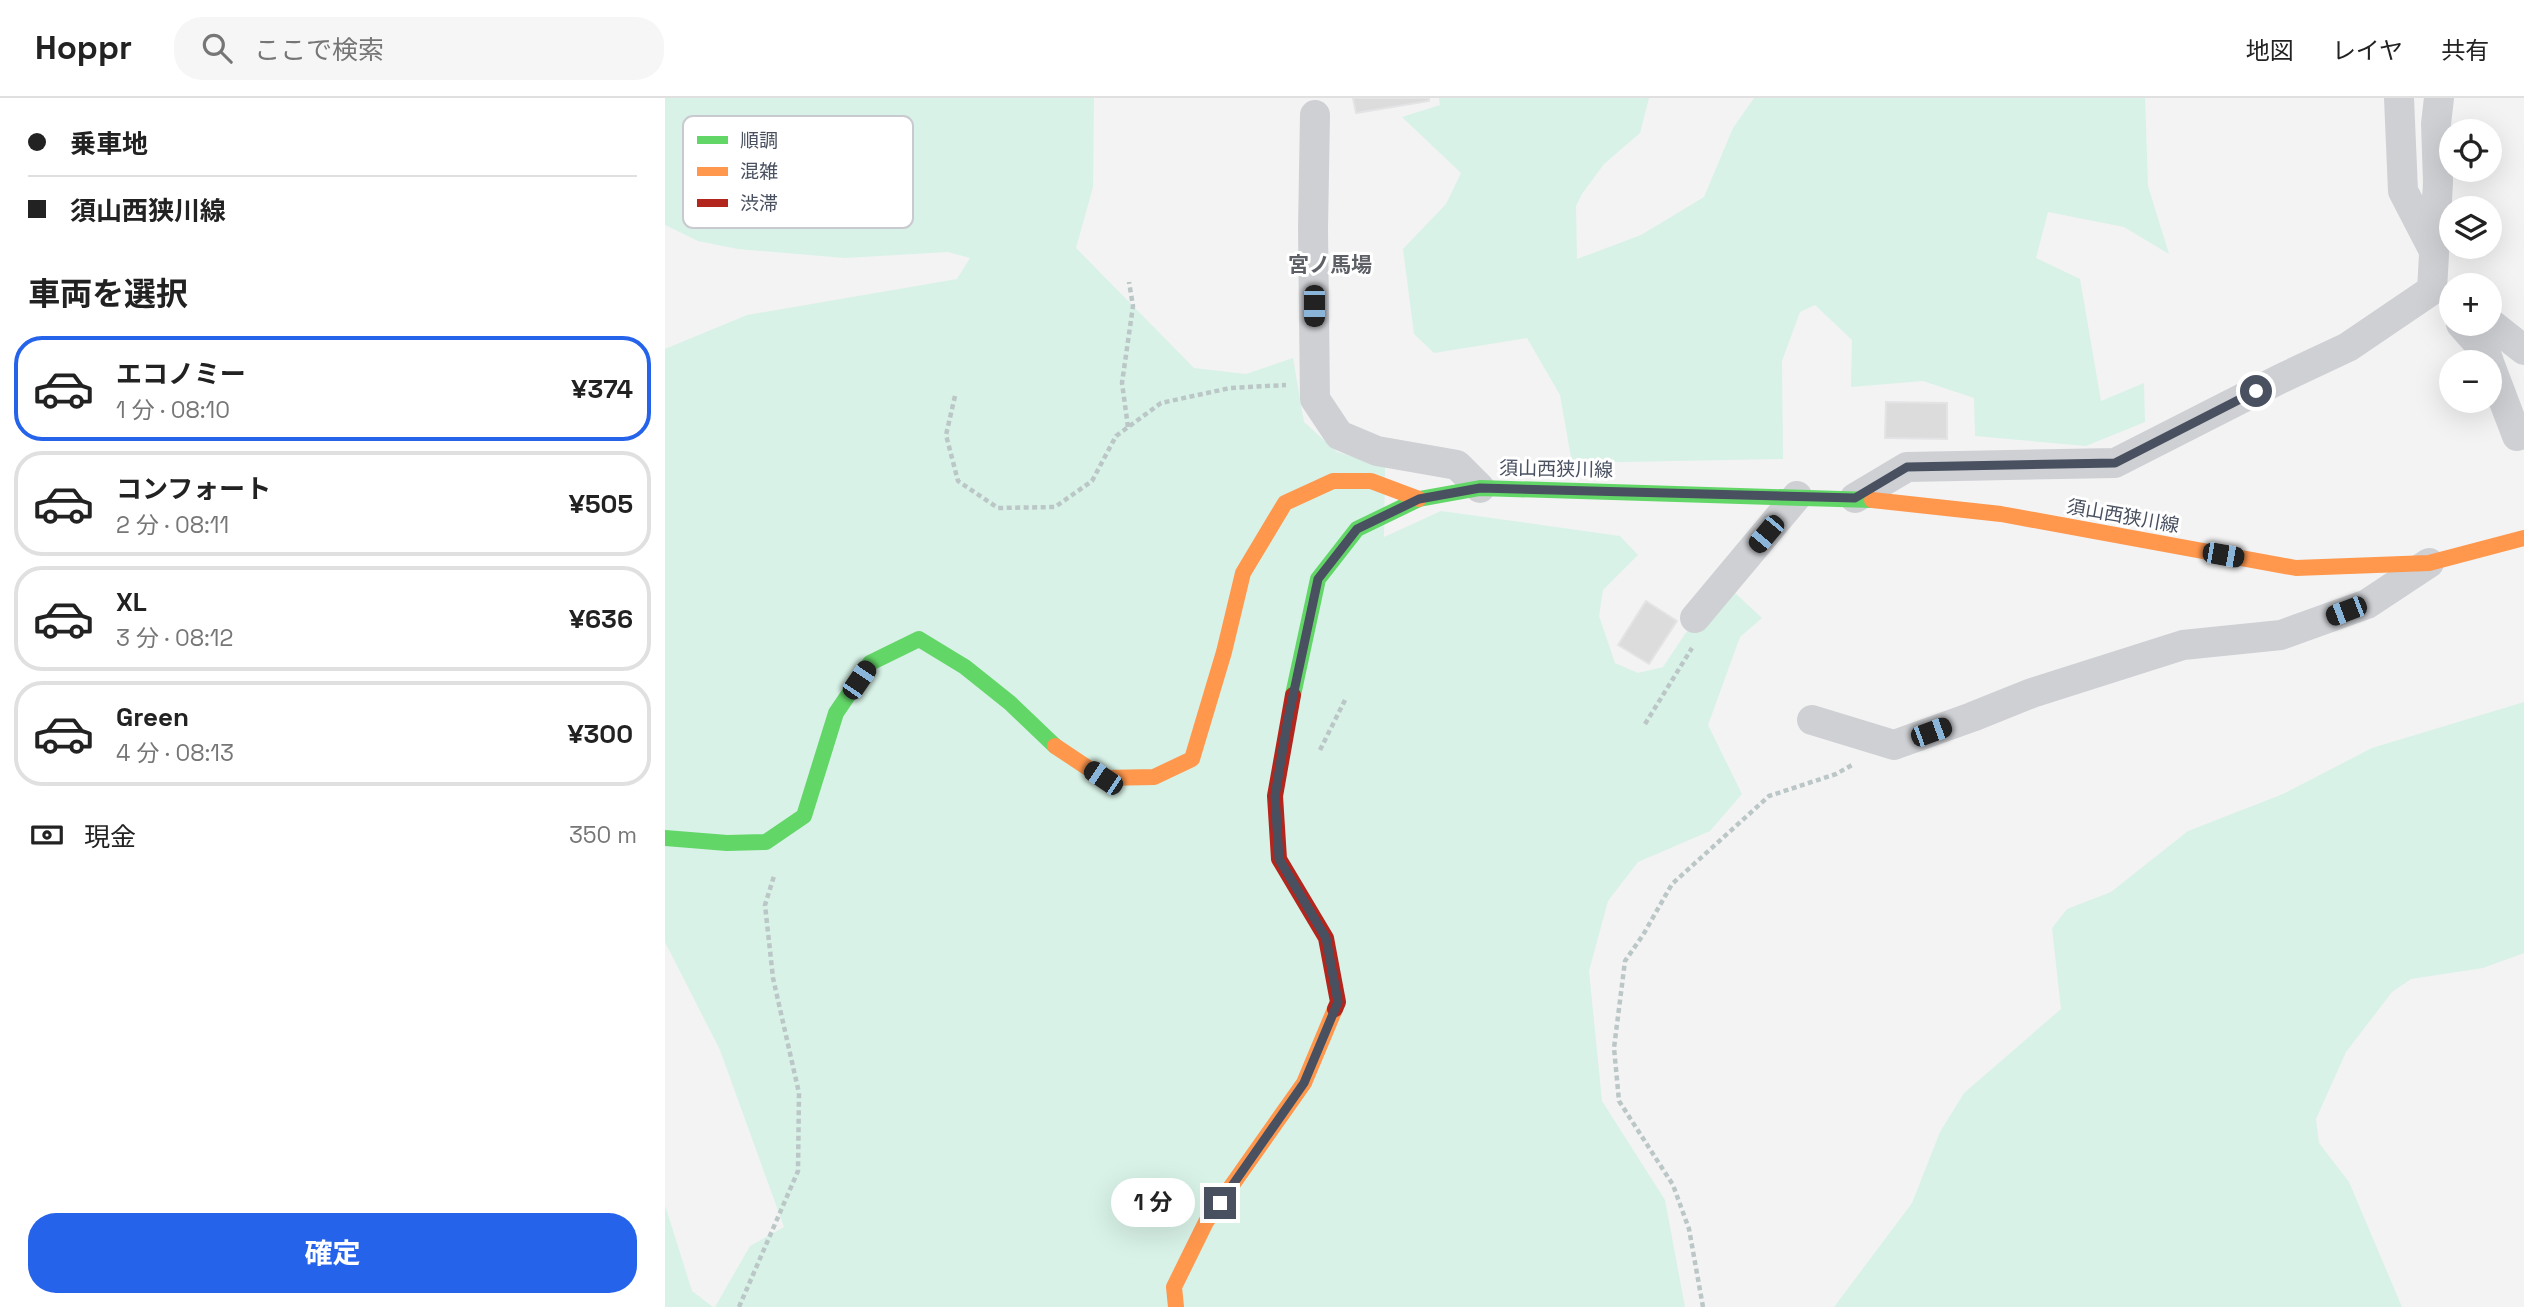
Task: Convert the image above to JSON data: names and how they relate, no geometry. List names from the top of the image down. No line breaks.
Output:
{"streets":{"main road":["須山西狭川線"]},"districts":["宮ノ馬場"],"legend":["順調","混雑","渋滞"],"page":{"header":"Hoppr","search":"ここで検索","nav":["地図","レイヤ","共有"],"banner":["乗車地","須山西狭川線"],"map_buttons":["+","−"],"heading":"車両を選択","list":[{"name":"エコノミー","note":"1 分 · 08:10","value":"¥374"},{"name":"コンフォート","note":"2 分 · 08:11","value":"¥505"},{"name":"XL","note":"3 分 · 08:12","value":"¥636"},{"name":"Green","note":"4 分 · 08:13","value":"¥300"}],"pay":["現金","350 m"],"bubble":"1 分","buttons":"確定"}}
